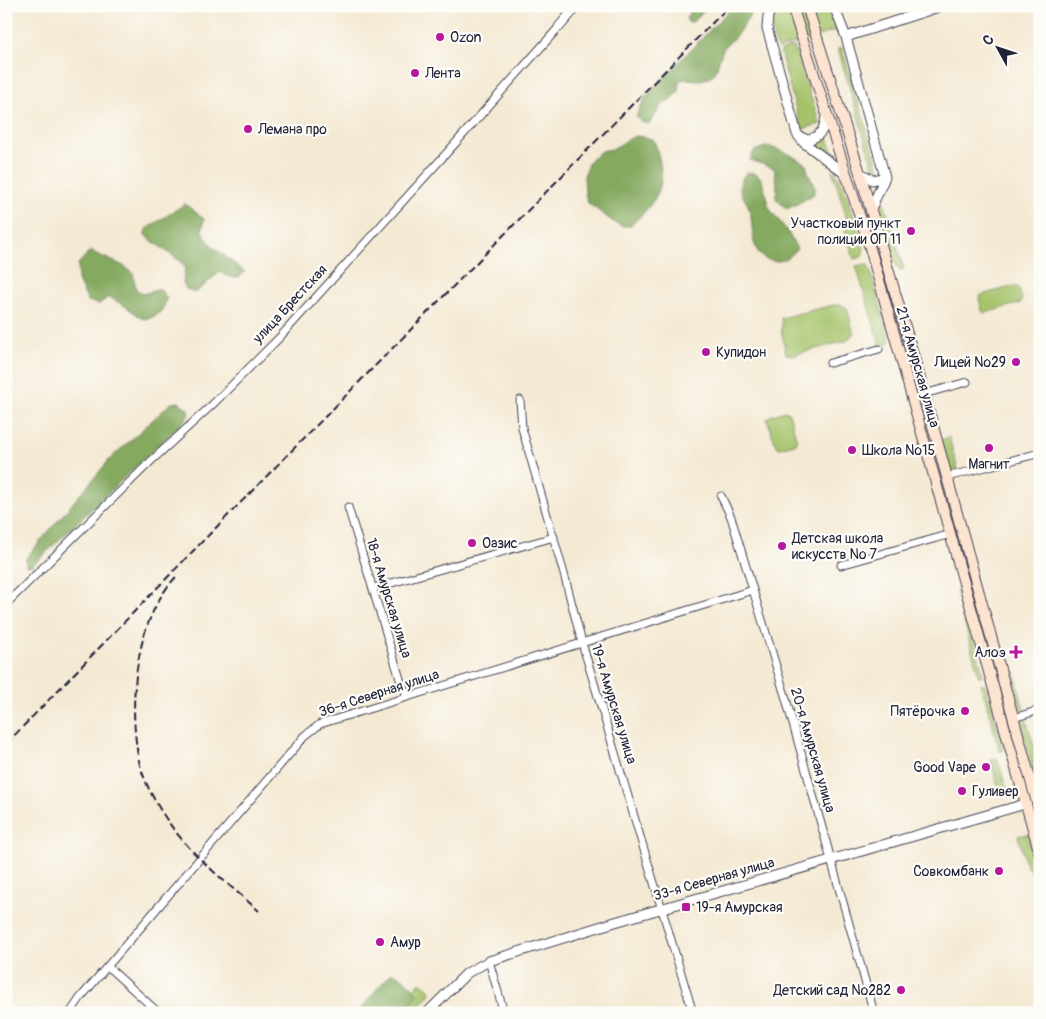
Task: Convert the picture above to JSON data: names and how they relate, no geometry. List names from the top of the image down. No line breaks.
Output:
{"streets":{"main road":["21-я Амурская улица"],"street":["улица Брестская","18-я Амурская улица","36-я Северная улица","19-я Амурская улица","20-я Амурская улица","33-я Северная улица"]},"crossings":[["21-я Амурская улица","33-я Северная улица"],["18-я Амурская улица","36-я Северная улица"],["36-я Северная улица","19-я Амурская улица"],["36-я Северная улица","20-я Амурская улица"],["19-я Амурская улица","33-я Северная улица"],["20-я Амурская улица","33-я Северная улица"]],"places":{"other":["Ozon","Лента","Лемана про","Участковый пункт полиции ОП 11","Купидон","Лицей №29","Магнит","Школа №15","Оазис","Детская школа искусств № 7","Пятёрочка","Good Vape","Гуливер","Совкомбанк","Амур","Детский сад №282"],"health":["Алоэ"],"transit":["19-я Амурская"]},"north":"top left"}
